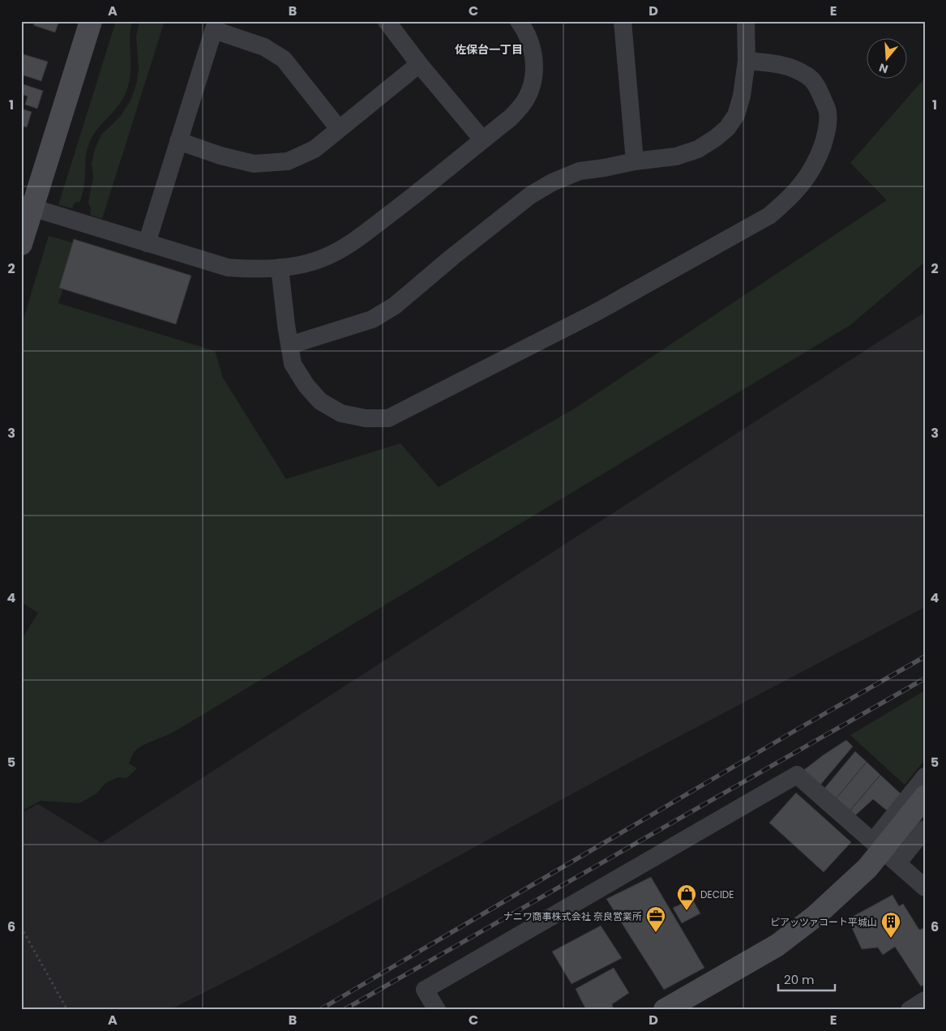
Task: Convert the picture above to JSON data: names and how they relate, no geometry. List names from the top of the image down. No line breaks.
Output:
{"districts":["佐保台一丁目"],"places":{"shop":["DECIDE"],"office":["ナニワ商事株式会社 奈良営業所"],"building":["ピアッツァコート平城山"]},"scale_bar":"20 m","north":"bottom","grid":{"columns":["A","B","C","D","E"],"rows":["1","2","3","4","5","6"]}}
